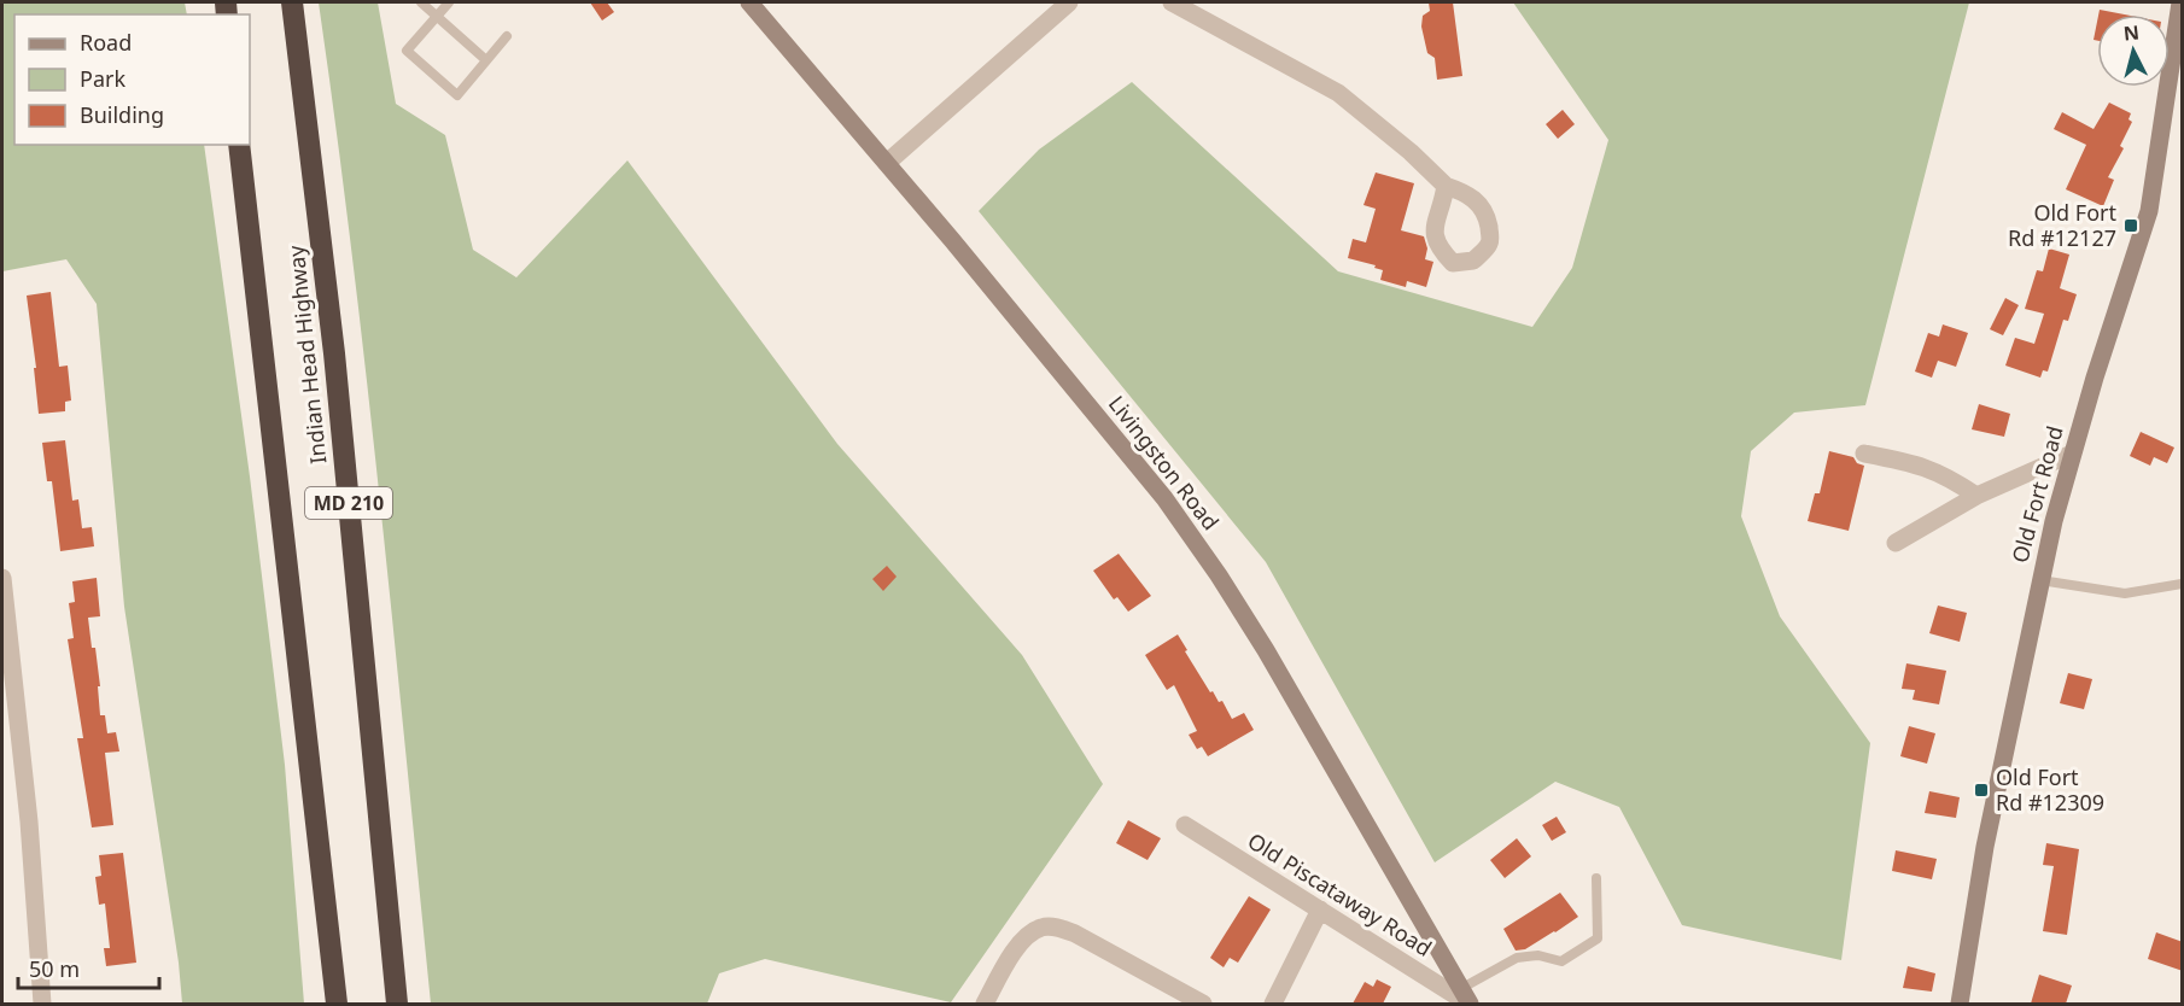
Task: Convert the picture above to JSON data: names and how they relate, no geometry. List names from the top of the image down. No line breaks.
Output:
{"streets":{"highway":["Indian Head Highway","MD 210"],"main road":["Livingston Road","Old Fort Road"],"street":["Old Piscataway Road"]},"crossings":[["Livingston Road","Old Piscataway Road"]],"places":{"transit":["Old Fort Rd #12127","Old Fort Rd #12309"]},"legend":["Road","Park","Building"],"scale_bar":"50 m","north":"top"}
